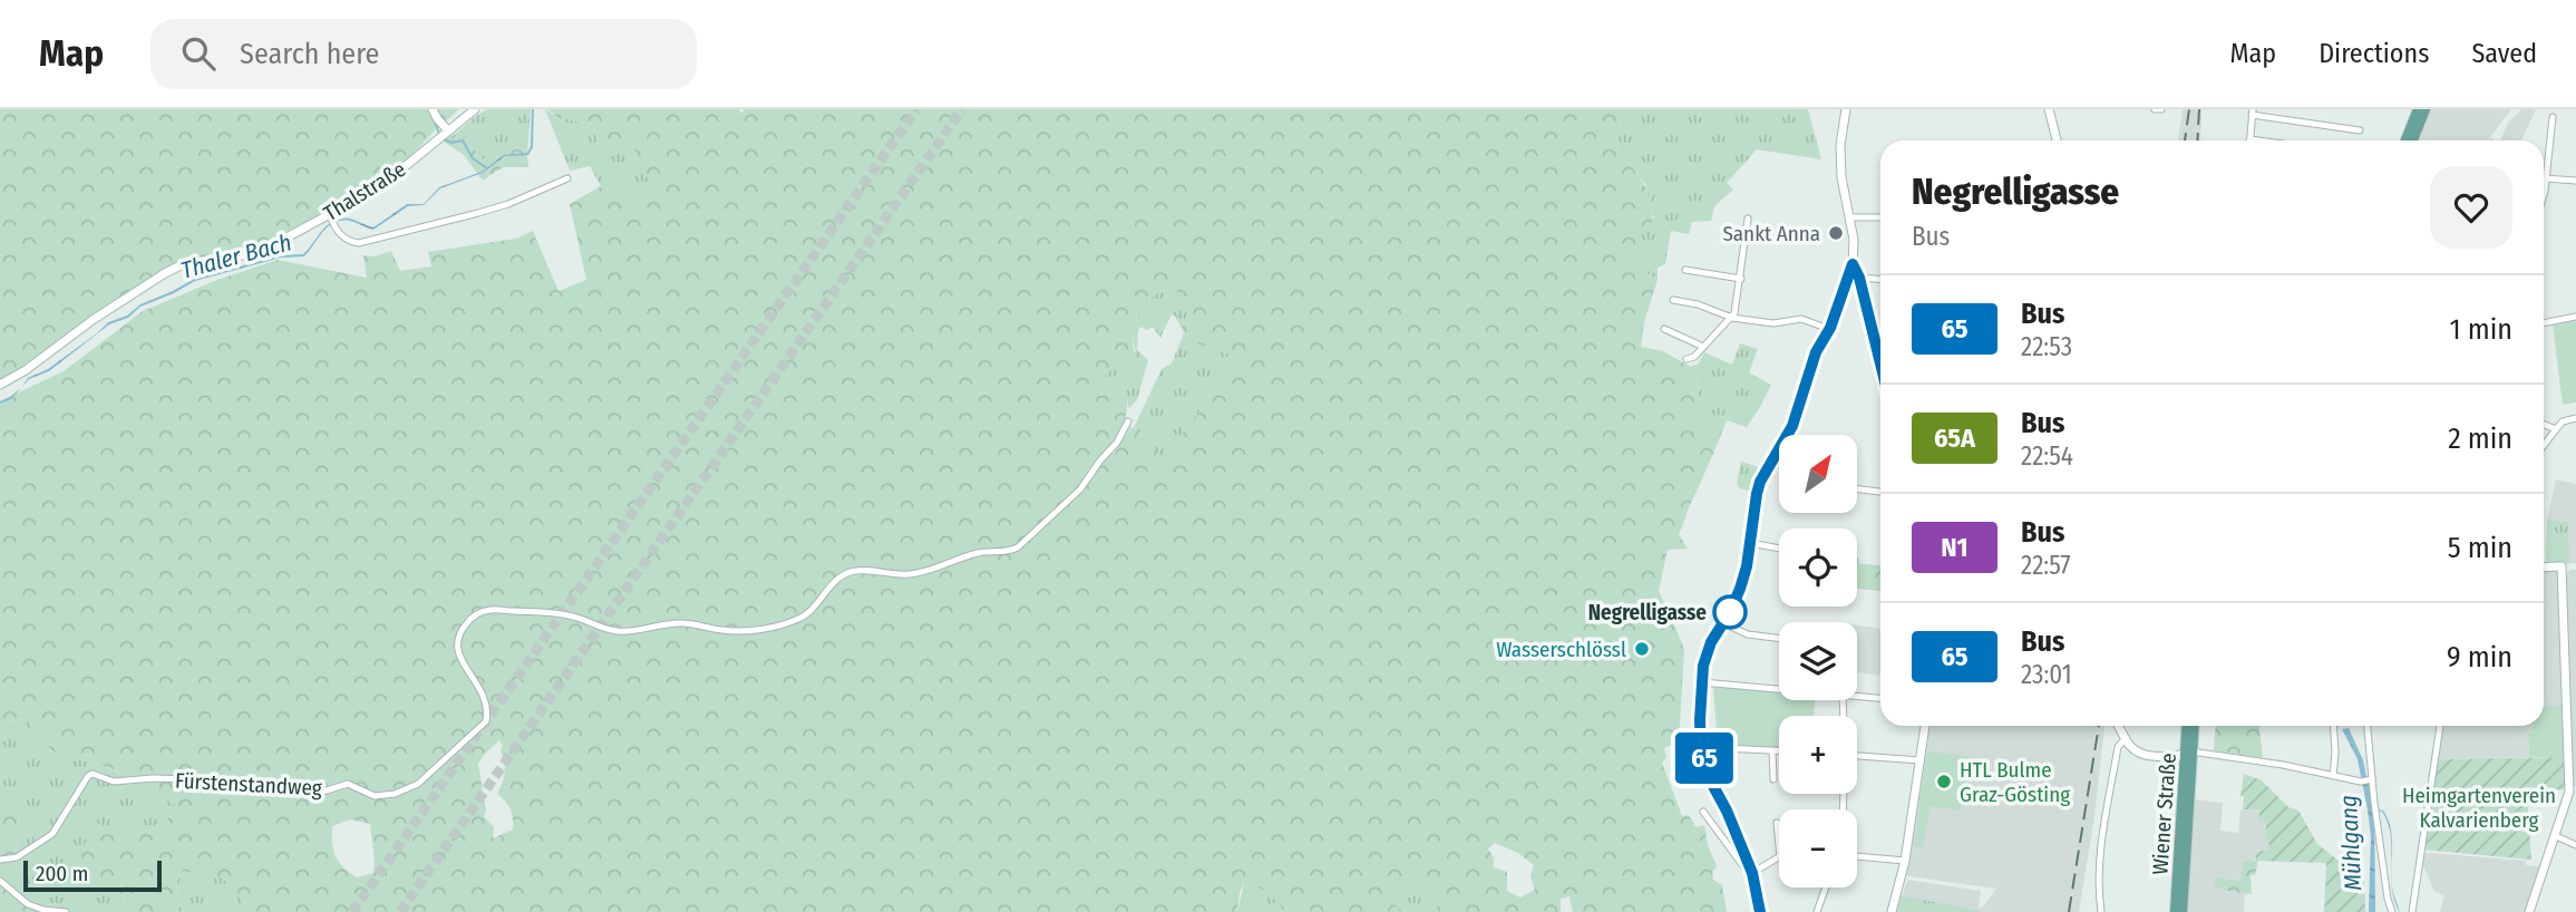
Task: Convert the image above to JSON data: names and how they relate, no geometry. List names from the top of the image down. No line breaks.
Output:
{"streets":{"main road":["Wiener Straße"],"street":["Thalstraße","Fürstenstandweg"]},"water":["Thaler Bach","Mühlgang"],"parks":["Heimgartenverein Kalvarienberg"],"places":["Sankt Anna","Negrelligasse","Wasserschlössl","HTL Bulme Graz-Gösting"],"lines":["bus line 65"],"scale_bar":"200 m","north":"top right","page":{"header":"Map","search":"Search here","nav":["Map","Directions","Saved"],"on_map":"65","heading":["Negrelligasse","Bus"],"list":[{"mark":"65","name":"Bus","note":"22:53","value":"1 min"},{"mark":"65A","name":"Bus","note":"22:54","value":"2 min"},{"mark":"N1","name":"Bus","note":"22:57","value":"5 min"},{"mark":"65","name":"Bus","note":"23:01","value":"9 min"}],"map_buttons":["+","−"],"scale":"200 m"}}
